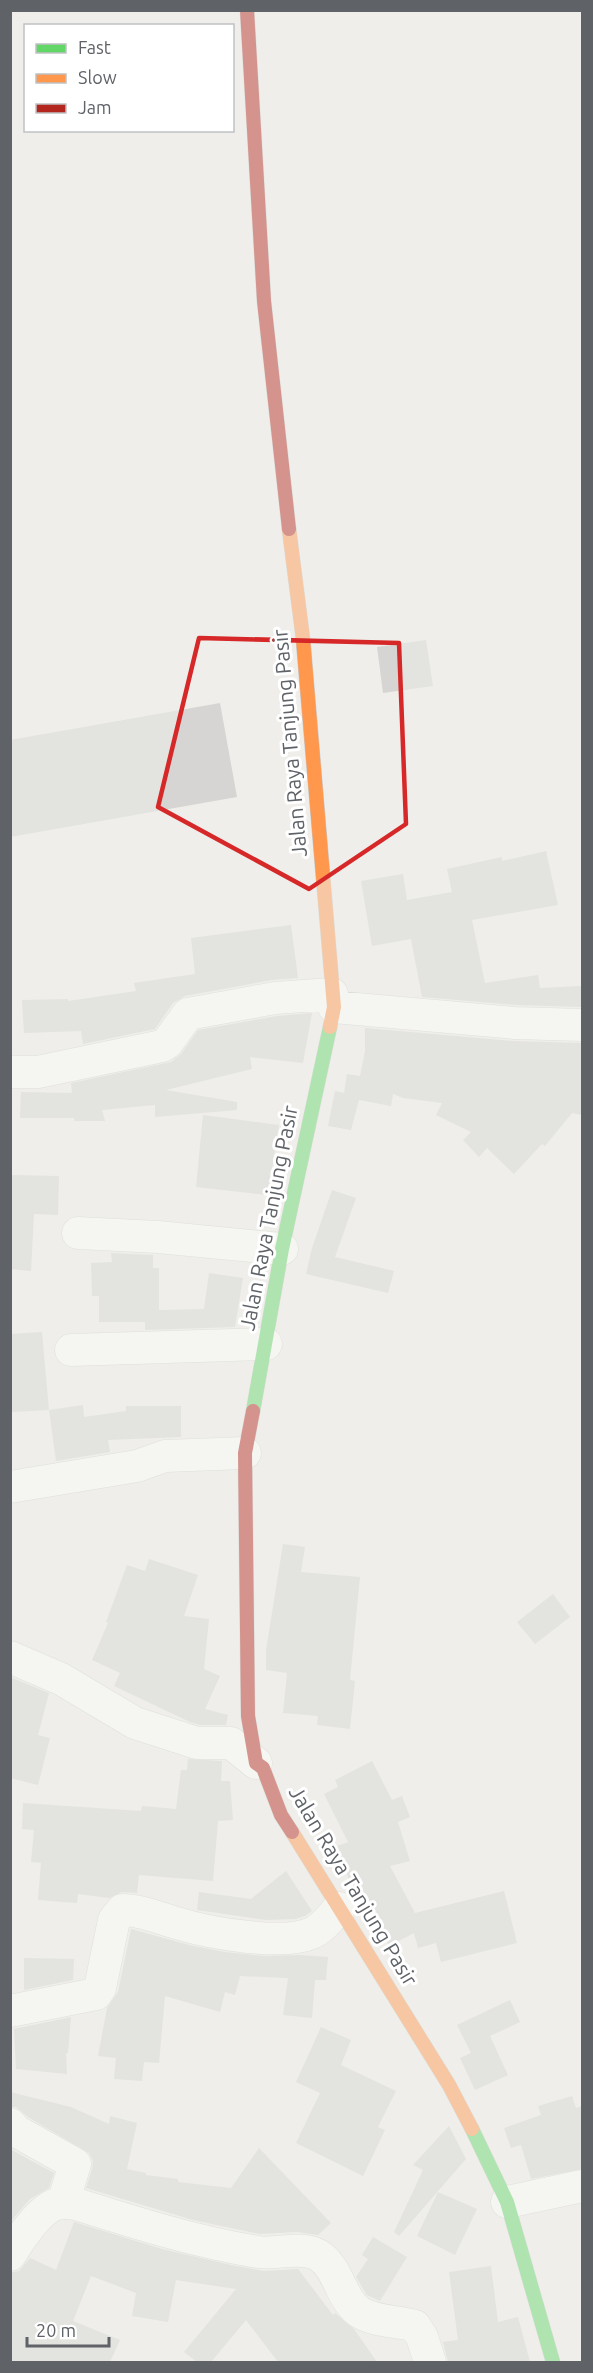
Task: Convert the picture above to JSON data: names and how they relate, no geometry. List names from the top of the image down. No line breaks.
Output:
{"streets":{"street":["Jalan Raya Tanjung Pasir"]},"legend":["Fast","Slow","Jam"],"scale_bar":"20 m"}
